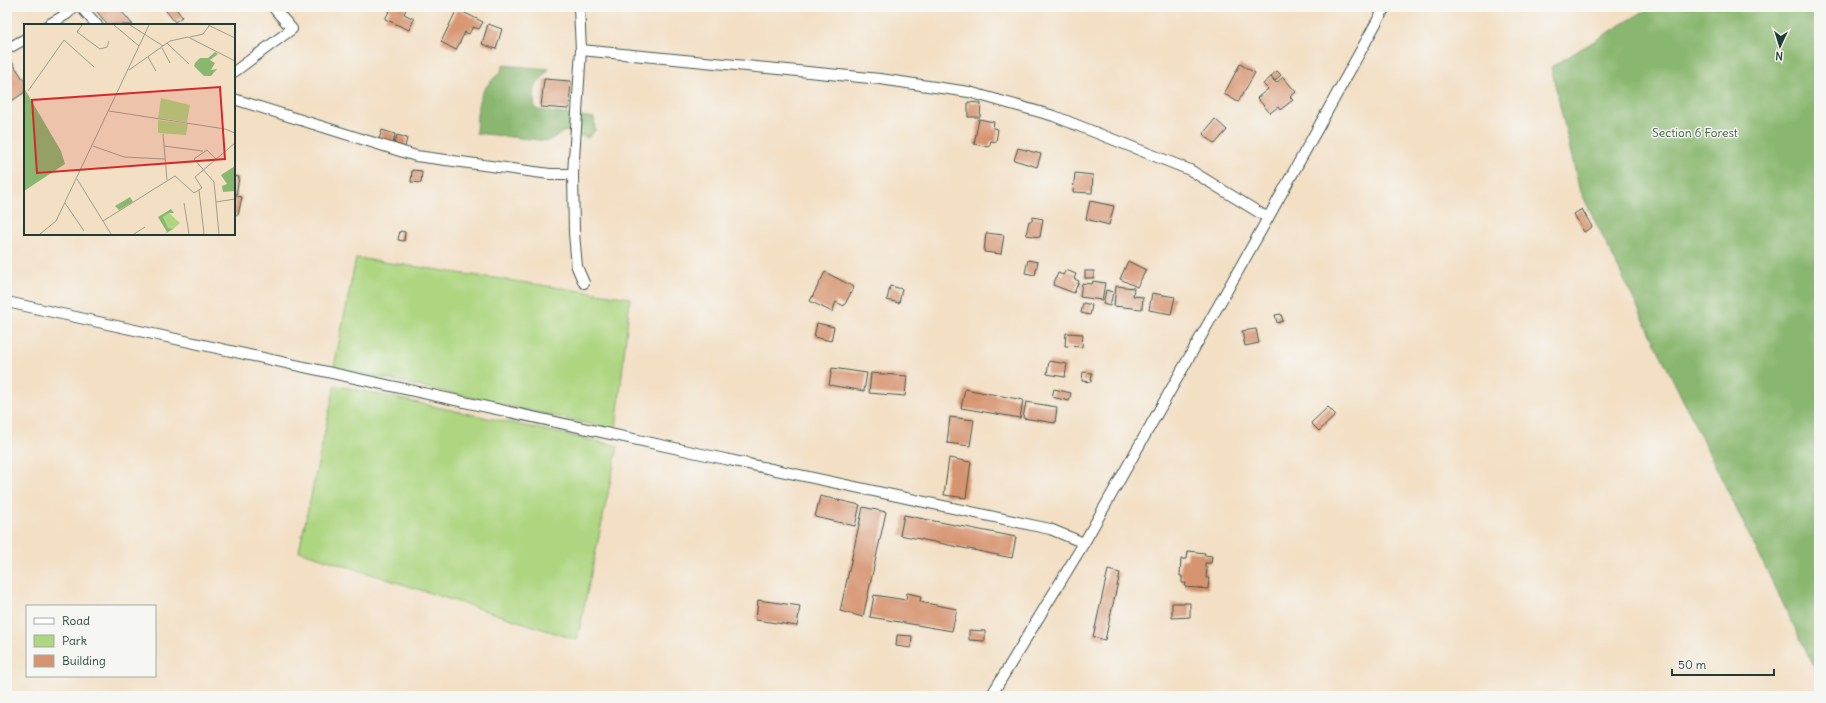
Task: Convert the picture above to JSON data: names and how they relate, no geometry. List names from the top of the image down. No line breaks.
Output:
{"parks":["Section 6 Forest"],"legend":["Road","Park","Building"],"scale_bar":"50 m","north":"bottom"}
